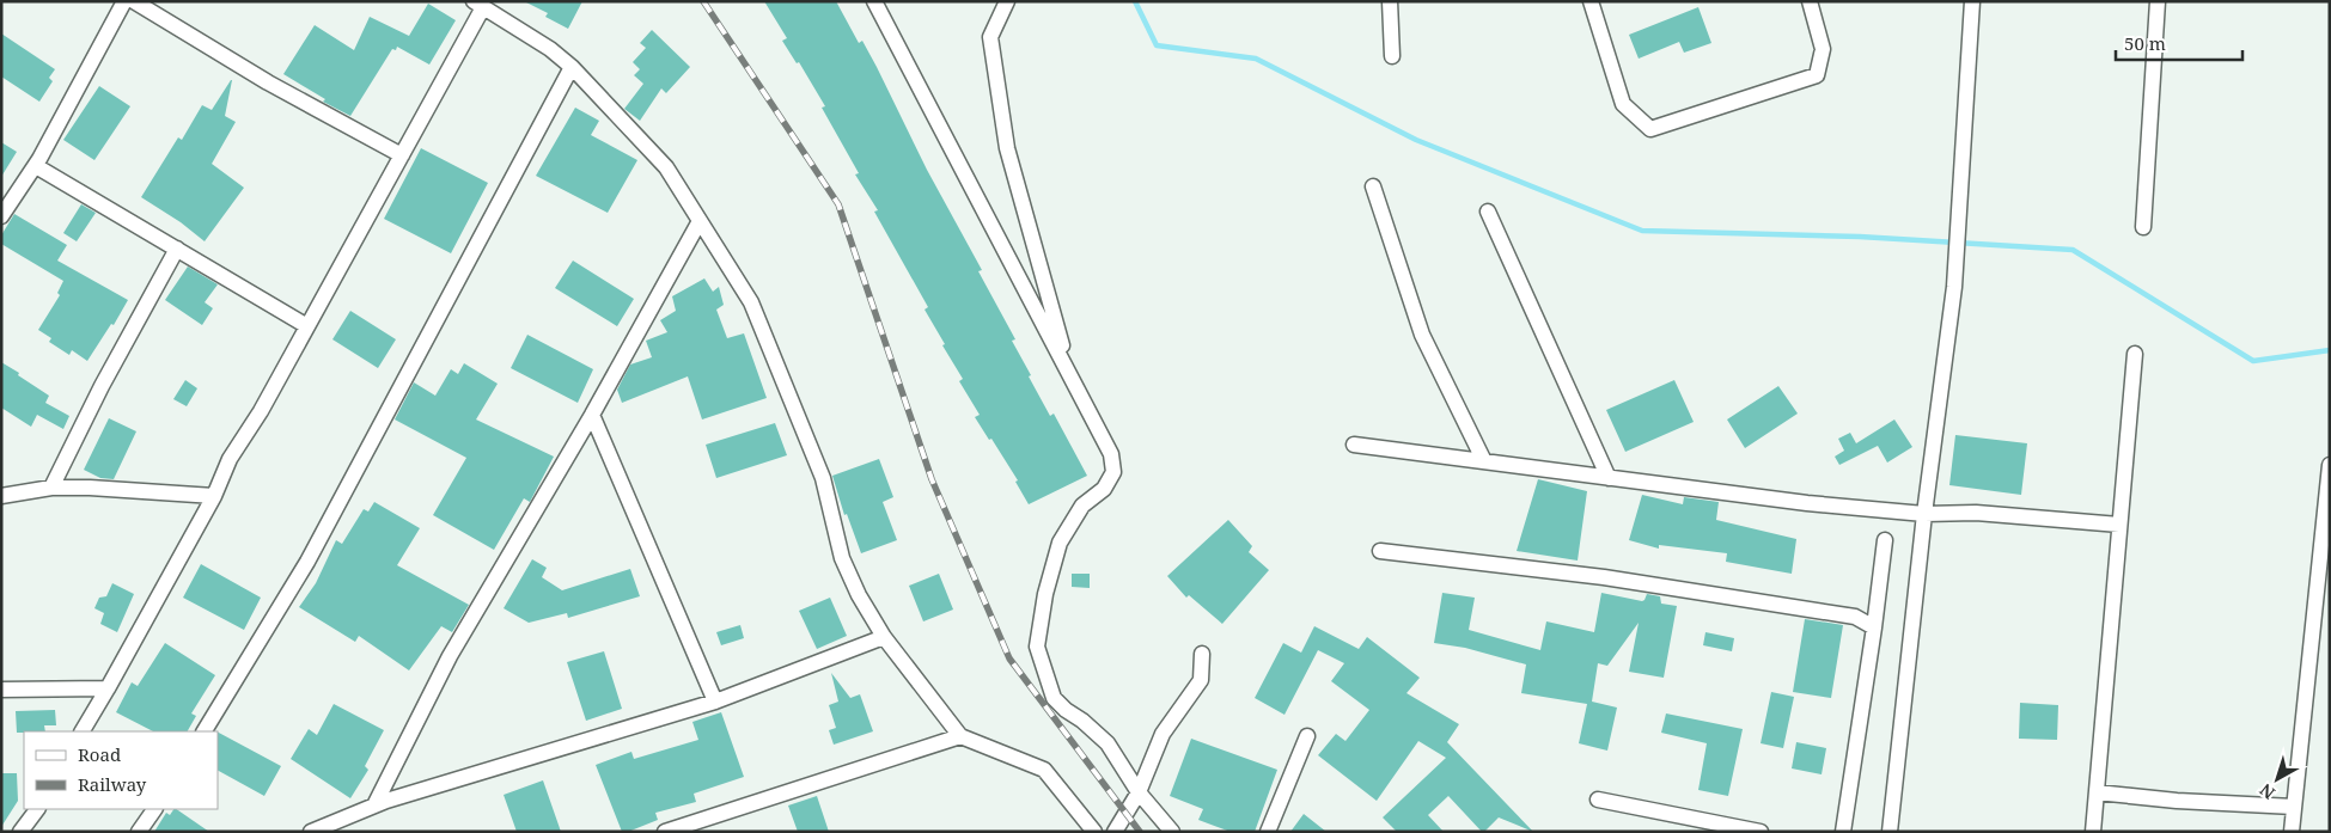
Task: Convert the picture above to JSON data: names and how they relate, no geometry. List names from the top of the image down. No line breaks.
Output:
{"legend":["Road","Railway"],"scale_bar":"50 m","north":"bottom left"}
